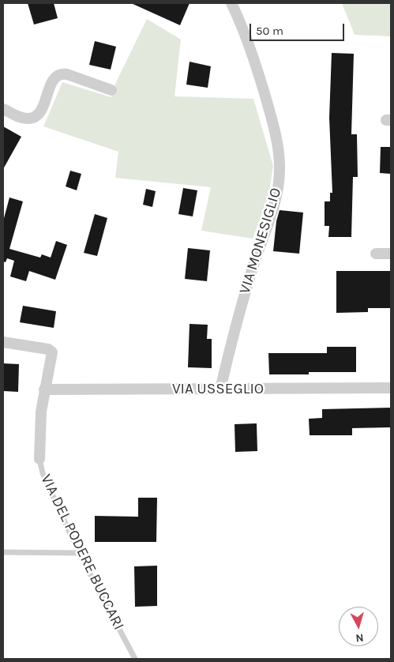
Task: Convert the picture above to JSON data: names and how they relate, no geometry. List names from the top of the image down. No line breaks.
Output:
{"streets":{"street":["VIA MONESIGLIO","VIA USSEGLIO","VIA DEL PODERE BUCCARI"]},"crossings":[["VIA MONESIGLIO","VIA USSEGLIO"],["VIA USSEGLIO","VIA DEL PODERE BUCCARI"]],"scale_bar":"50 m","north":"bottom"}
